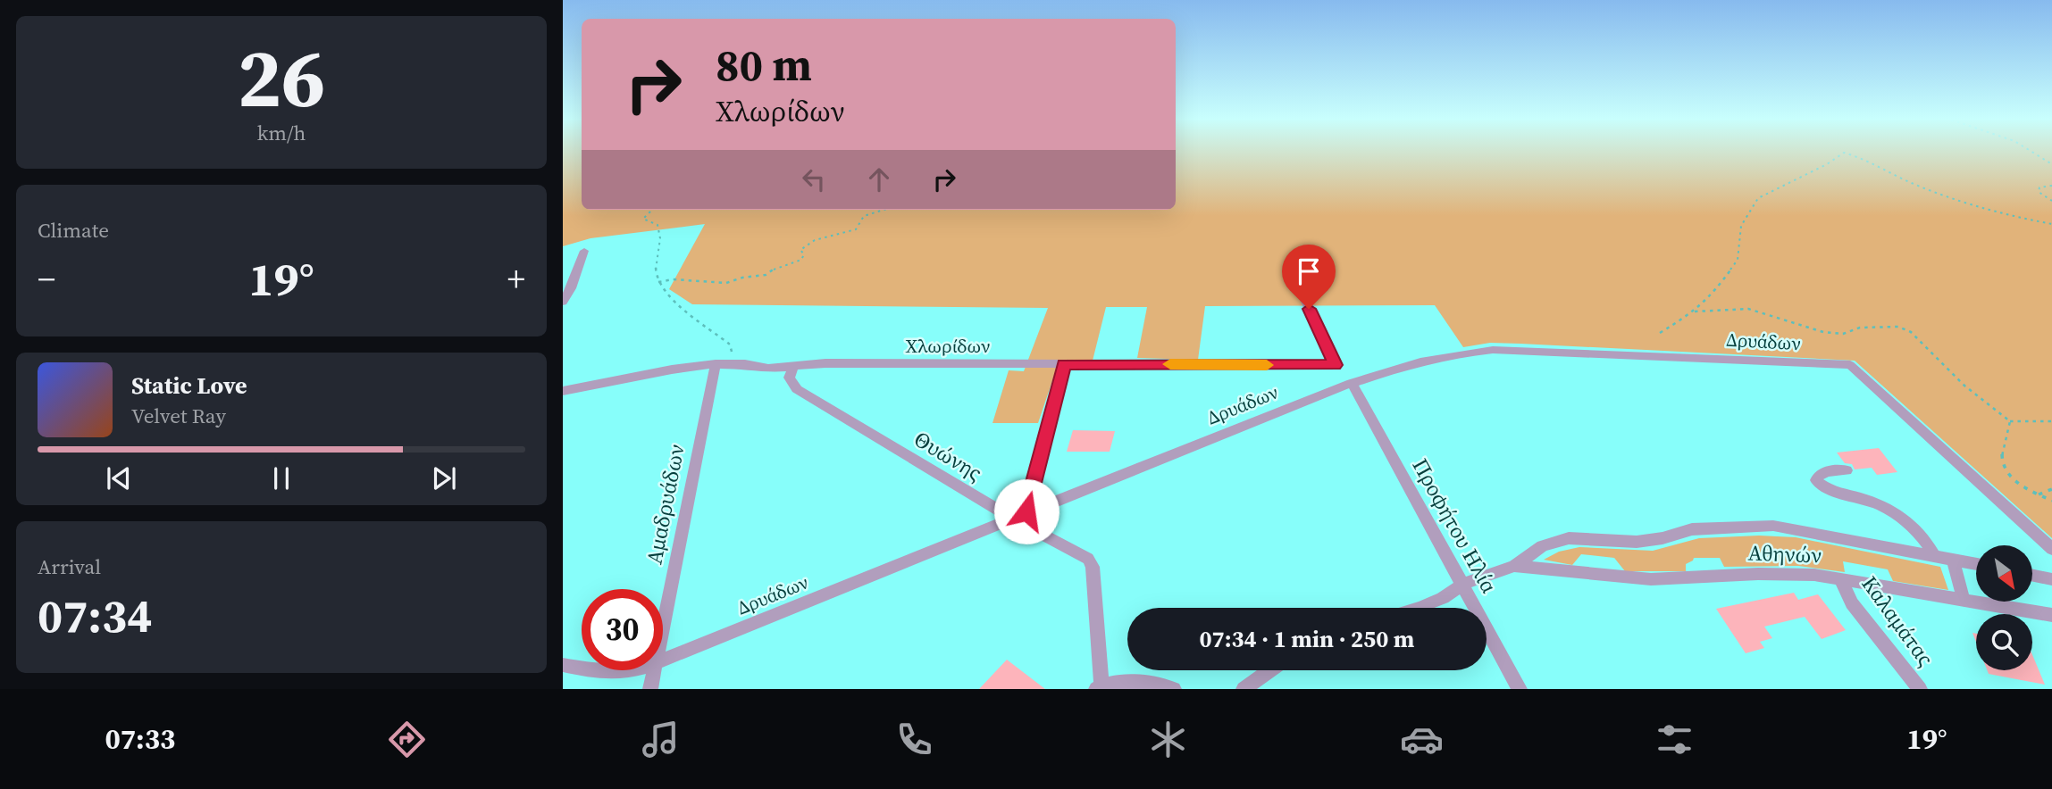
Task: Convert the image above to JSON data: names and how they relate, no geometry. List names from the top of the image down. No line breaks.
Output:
{"streets":{"street":["Δρυάδων","Χλωρίδων","Θυώνης","Αμαδρυάδων","Προφήτου Ηλία","Αθηνών","Καλαμάτας"]},"crossings":[["Δρυάδων","Θυώνης"],["Δρυάδων","Προφήτου Ηλία"],["Χλωρίδων","Θυώνης"],["Χλωρίδων","Αμαδρυάδων"],["Προφήτου Ηλία","Αθηνών"],["Αθηνών","Καλαμάτας"]],"north":"bottom right","page":{"tile":[["26","km/h"],"Climate",["Arrival","07:34"]],"turn":["80 m","Χλωρίδων"],"heat":["−","19°","+"],"song":["Static Love","Velvet Ray"],"limit":"30","trip":"07:34 · 1 min · 250 m","tabs":["07:33","19°"]}}
